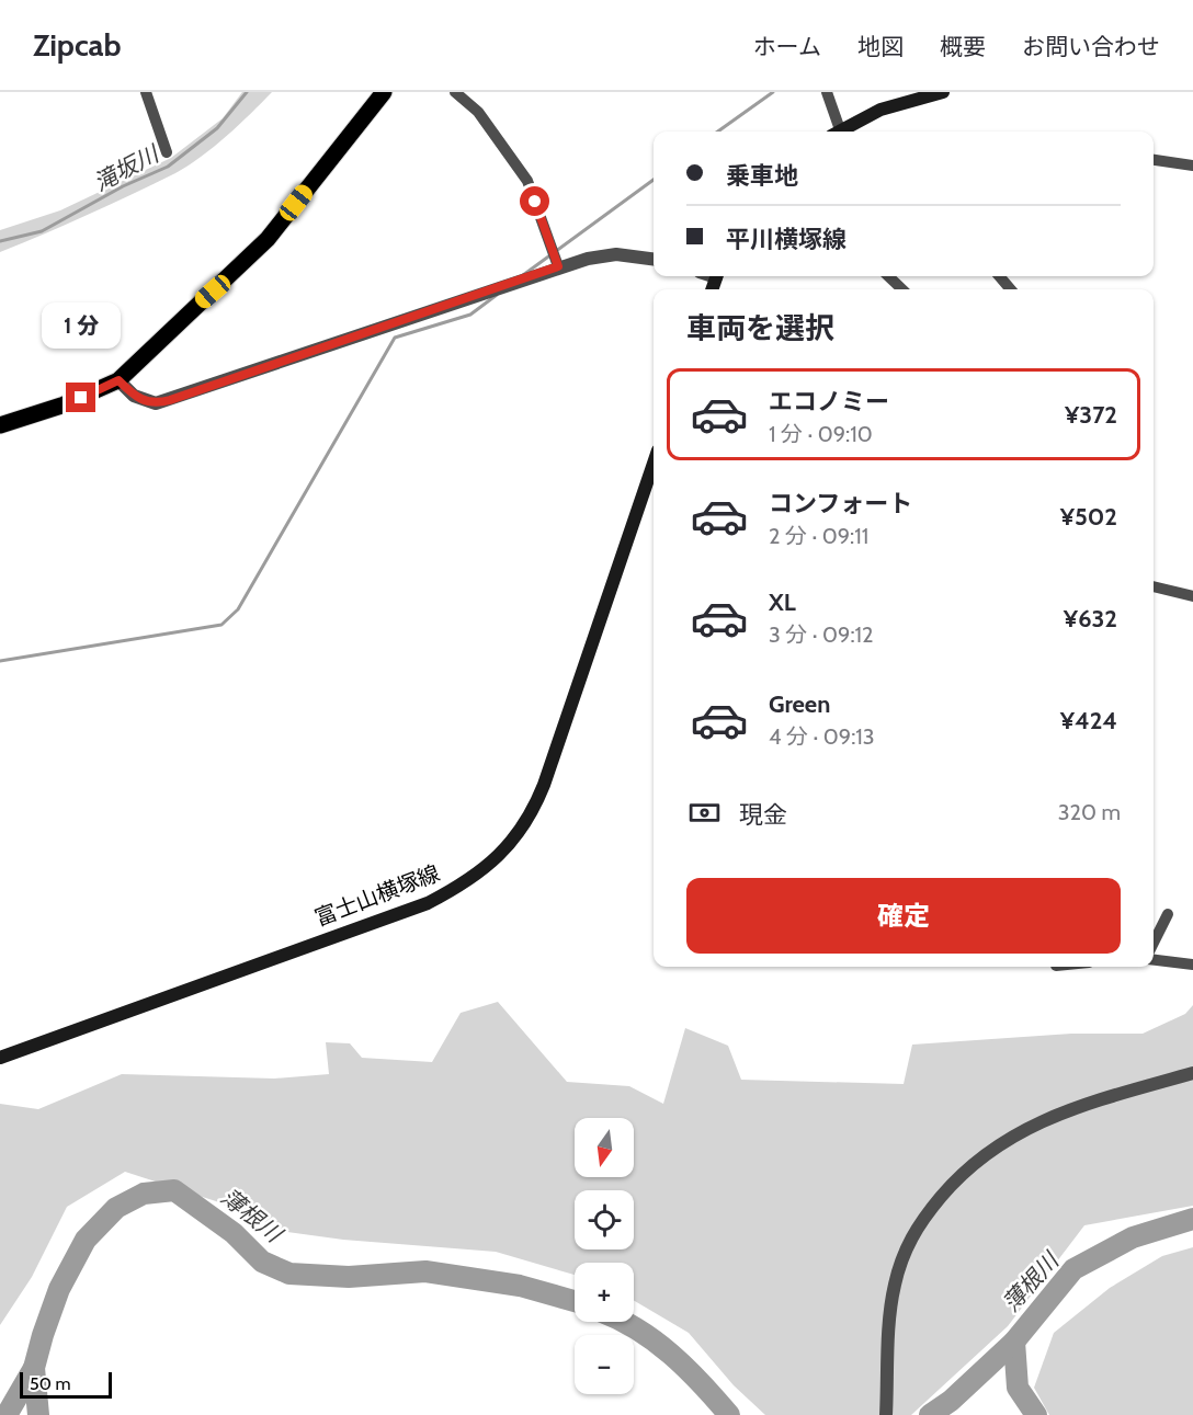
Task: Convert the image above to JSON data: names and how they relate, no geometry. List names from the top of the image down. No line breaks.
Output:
{"streets":{"main road":["富士山横塚線"]},"water":["滝坂川","薄根川"],"scale_bar":"50 m","north":"bottom","page":{"header":"Zipcab","nav":["ホーム","地図","概要","お問い合わせ"],"banner":["乗車地","平川横塚線"],"heading":"車両を選択","bubble":"1 分","list":[{"name":"エコノミー","note":"1 分 · 09:10","value":"¥372"},{"name":"コンフォート","note":"2 分 · 09:11","value":"¥502"},{"name":"XL","note":"3 分 · 09:12","value":"¥632"},{"name":"Green","note":"4 分 · 09:13","value":"¥424"}],"pay":["現金","320 m"],"buttons":"確定","map_buttons":["+","−"],"scale":"50 m"}}
